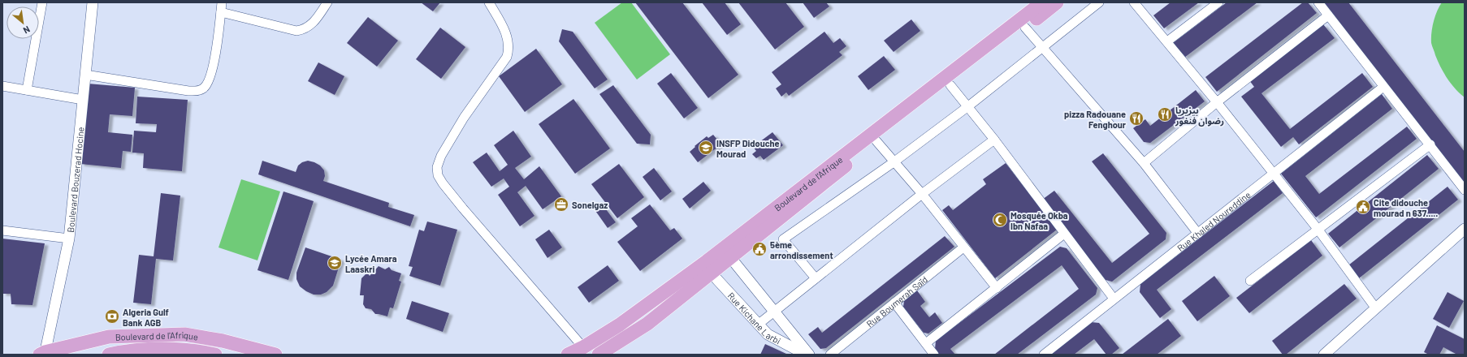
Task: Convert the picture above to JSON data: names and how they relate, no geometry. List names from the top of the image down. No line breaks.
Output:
{"streets":{"main road":["Boulevard de l'Afrique"],"street":["Boulevard Bouzerad Hocine","Rue Khaled Noureddine","Rue Boumerah Saïd","Rue Kichane Larbi"]},"crossings":[["Boulevard Bouzerad Hocine","Boulevard de l'Afrique"],["Boulevard de l'Afrique","Rue Kichane Larbi"]],"places":{"restaurant":["بيزيريا رضوان فنغور","pizza Radouane Fenghour"],"school or university":["INSFP Didouche Mourad","Lycée Amara Laaskri"],"office":["Sonelgaz"],"public building":["Cite didouche mourad n 637.....","5ème arrondissement"],"mosque":["Mosquée Okba Ibn Nafaa"],"bank":["Algeria Gulf Bank AGB"]},"north":"bottom right"}
